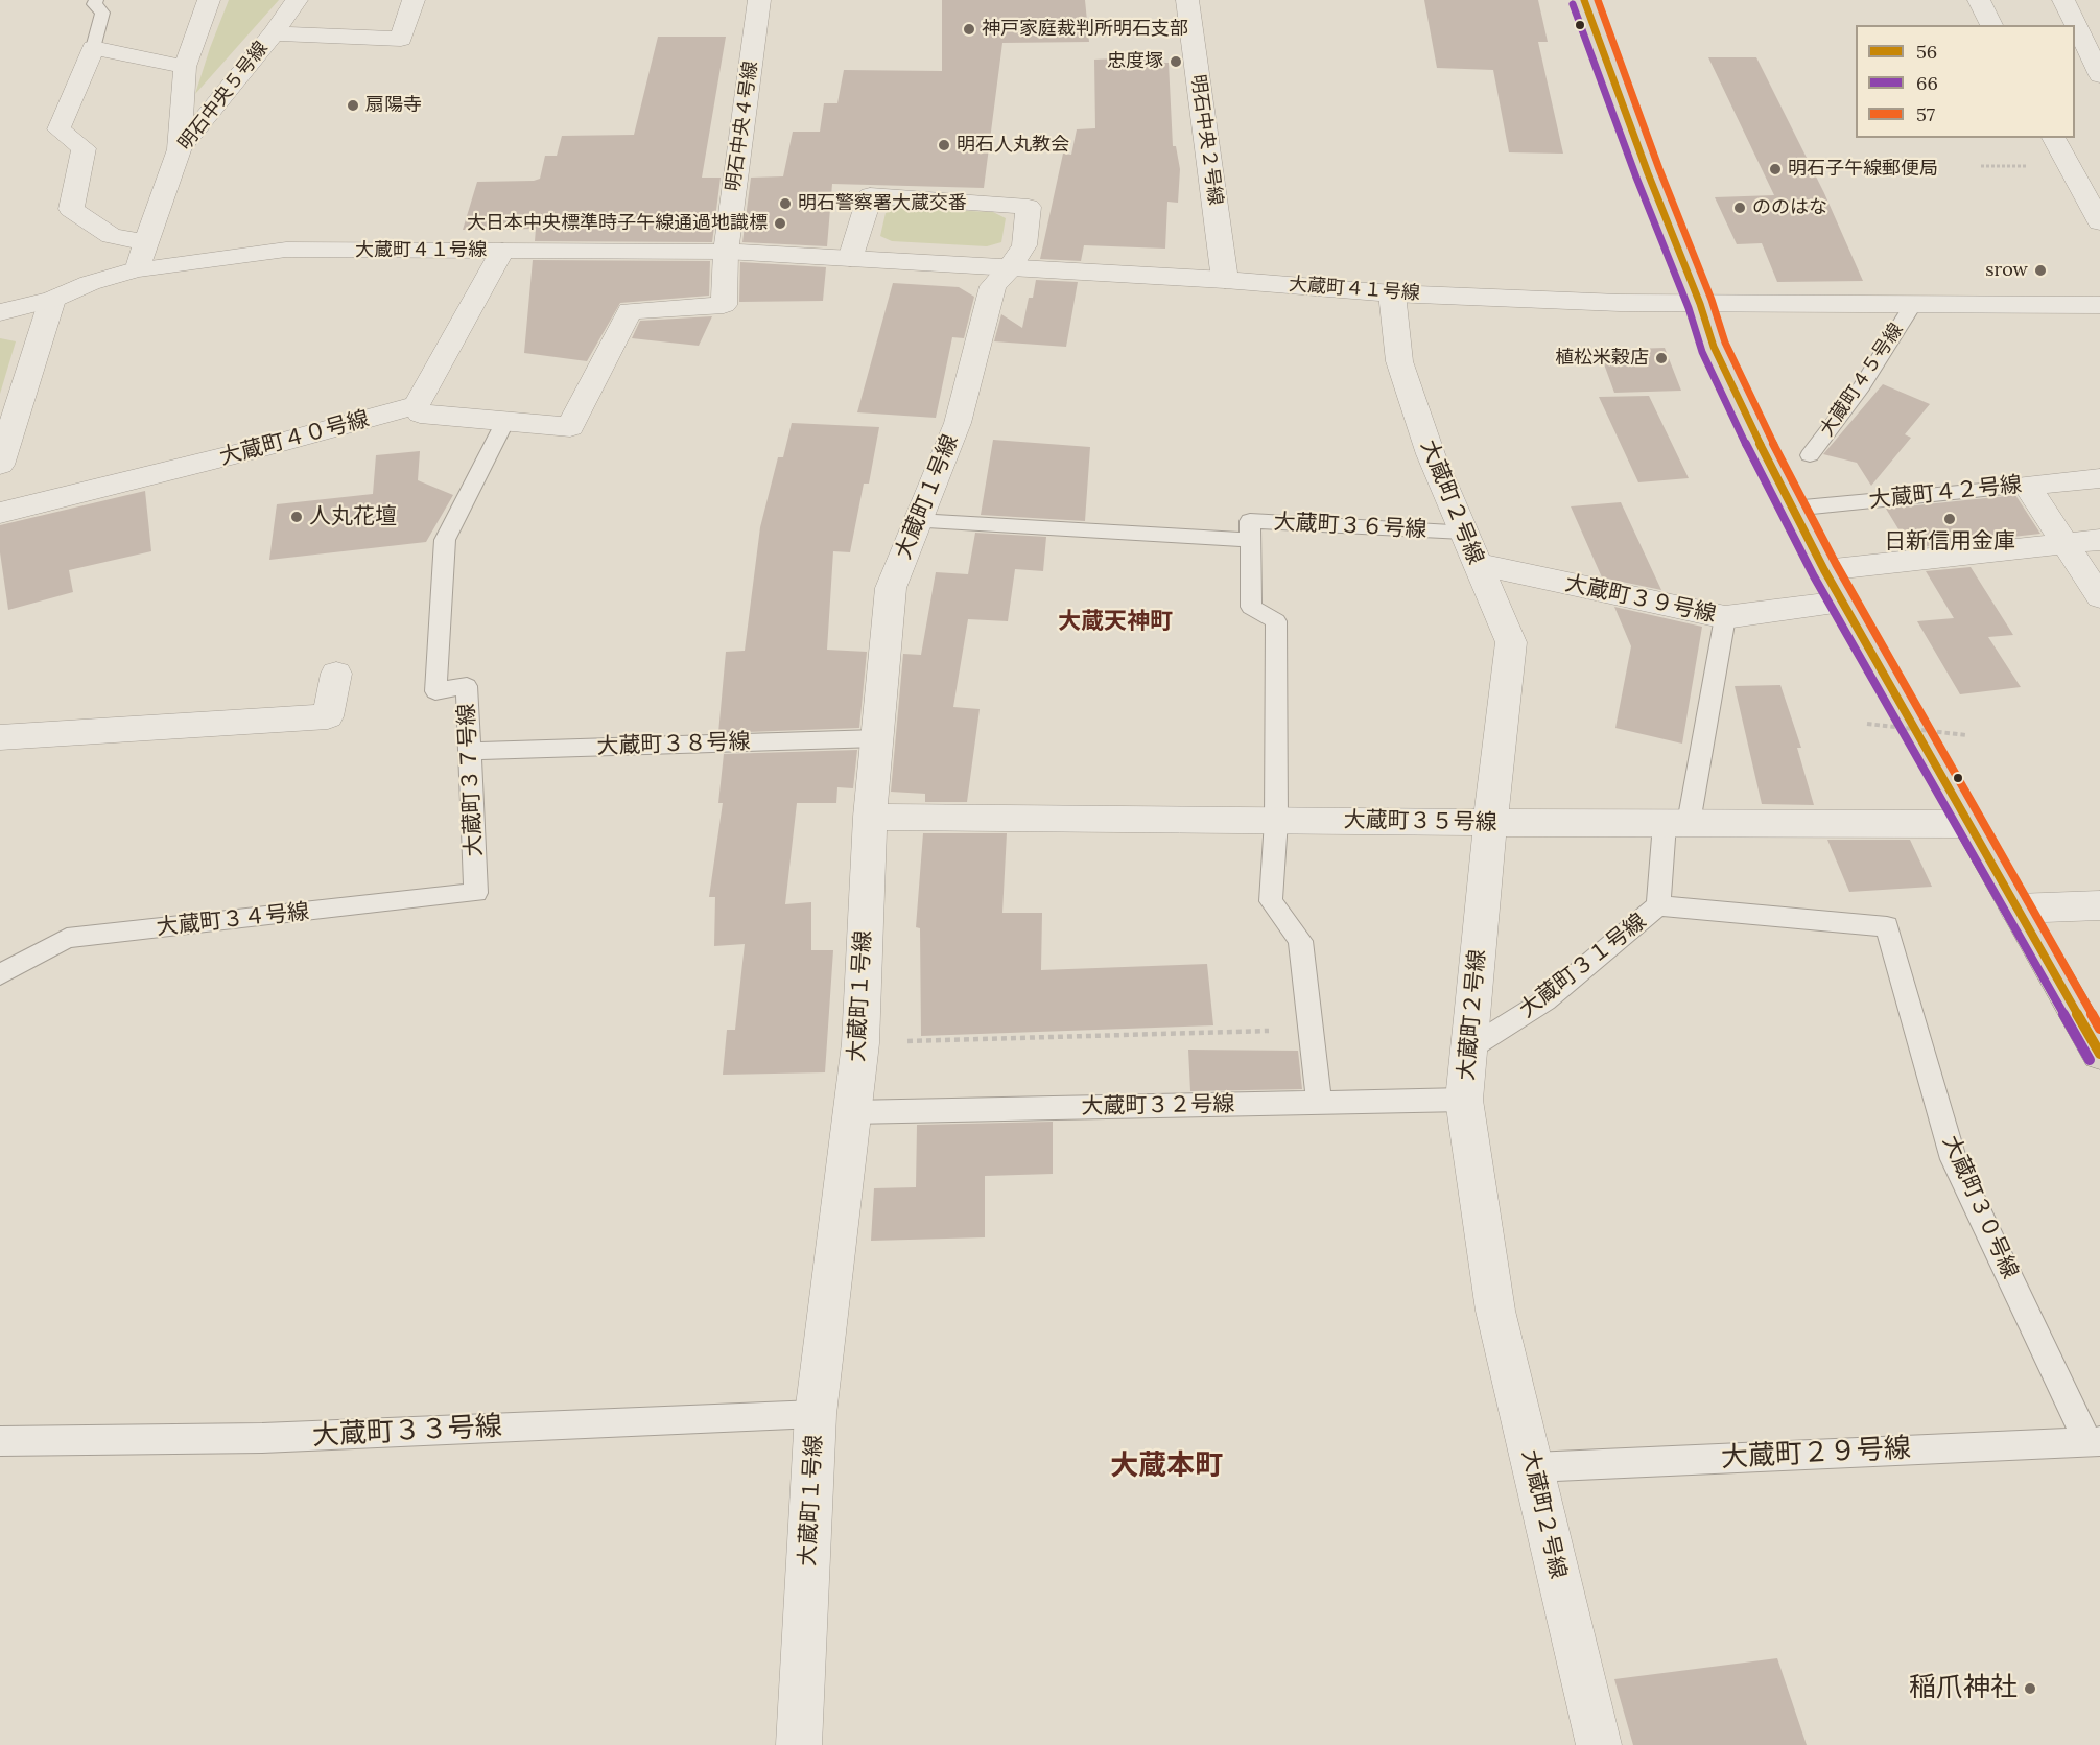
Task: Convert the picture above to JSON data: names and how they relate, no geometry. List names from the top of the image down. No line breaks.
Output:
{"streets":{"street":["明石中央５号線","明石中央４号線","明石中央２号線","大蔵町４１号線","大蔵町４０号線","大蔵町４２号線","大蔵町１号線","大蔵町２号線","大蔵町３９号線","大蔵町３５号線"],"lane":["大蔵町４５号線","大蔵町３６号線","大蔵町３８号線","大蔵町３７号線","大蔵町３４号線","大蔵町３１号線","大蔵町３２号線","大蔵町３０号線","大蔵町３３号線","大蔵町２９号線"]},"crossings":[["明石中央５号線","大蔵町４１号線"],["明石中央４号線","大蔵町４１号線"],["明石中央２号線","大蔵町４１号線"],["大蔵町４１号線","大蔵町４５号線"],["大蔵町４１号線","大蔵町１号線"],["大蔵町４１号線","大蔵町２号線"],["大蔵町１号線","大蔵町３８号線"],["大蔵町１号線","大蔵町３５号線"],["大蔵町１号線","大蔵町３２号線"],["大蔵町１号線","大蔵町３３号線"],["大蔵町２号線","大蔵町３６号線"],["大蔵町２号線","大蔵町３９号線"],["大蔵町２号線","大蔵町３５号線"],["大蔵町２号線","大蔵町３１号線"],["大蔵町２号線","大蔵町３２号線"],["大蔵町２号線","大蔵町２９号線"],["大蔵町３６号線","大蔵町３５号線"],["大蔵町３９号線","大蔵町３１号線"],["大蔵町３８号線","大蔵町３７号線"],["大蔵町３７号線","大蔵町３４号線"],["大蔵町３５号線","大蔵町３１号線"],["大蔵町３１号線","大蔵町３０号線"],["大蔵町３０号線","大蔵町２９号線"]],"districts":["大蔵天神町","大蔵本町"],"places":["神戸家庭裁判所明石支部","忠度塚","扇陽寺","明石人丸教会","明石子午線郵便局","明石警察署大蔵交番","ののはな","大日本中央標準時子午線通過地識標","srow","植松米穀店","人丸花壇","日新信用金庫","稲爪神社"],"lines":["transit line 56","transit line 57","transit line 66"],"legend":["56","66","57"]}
